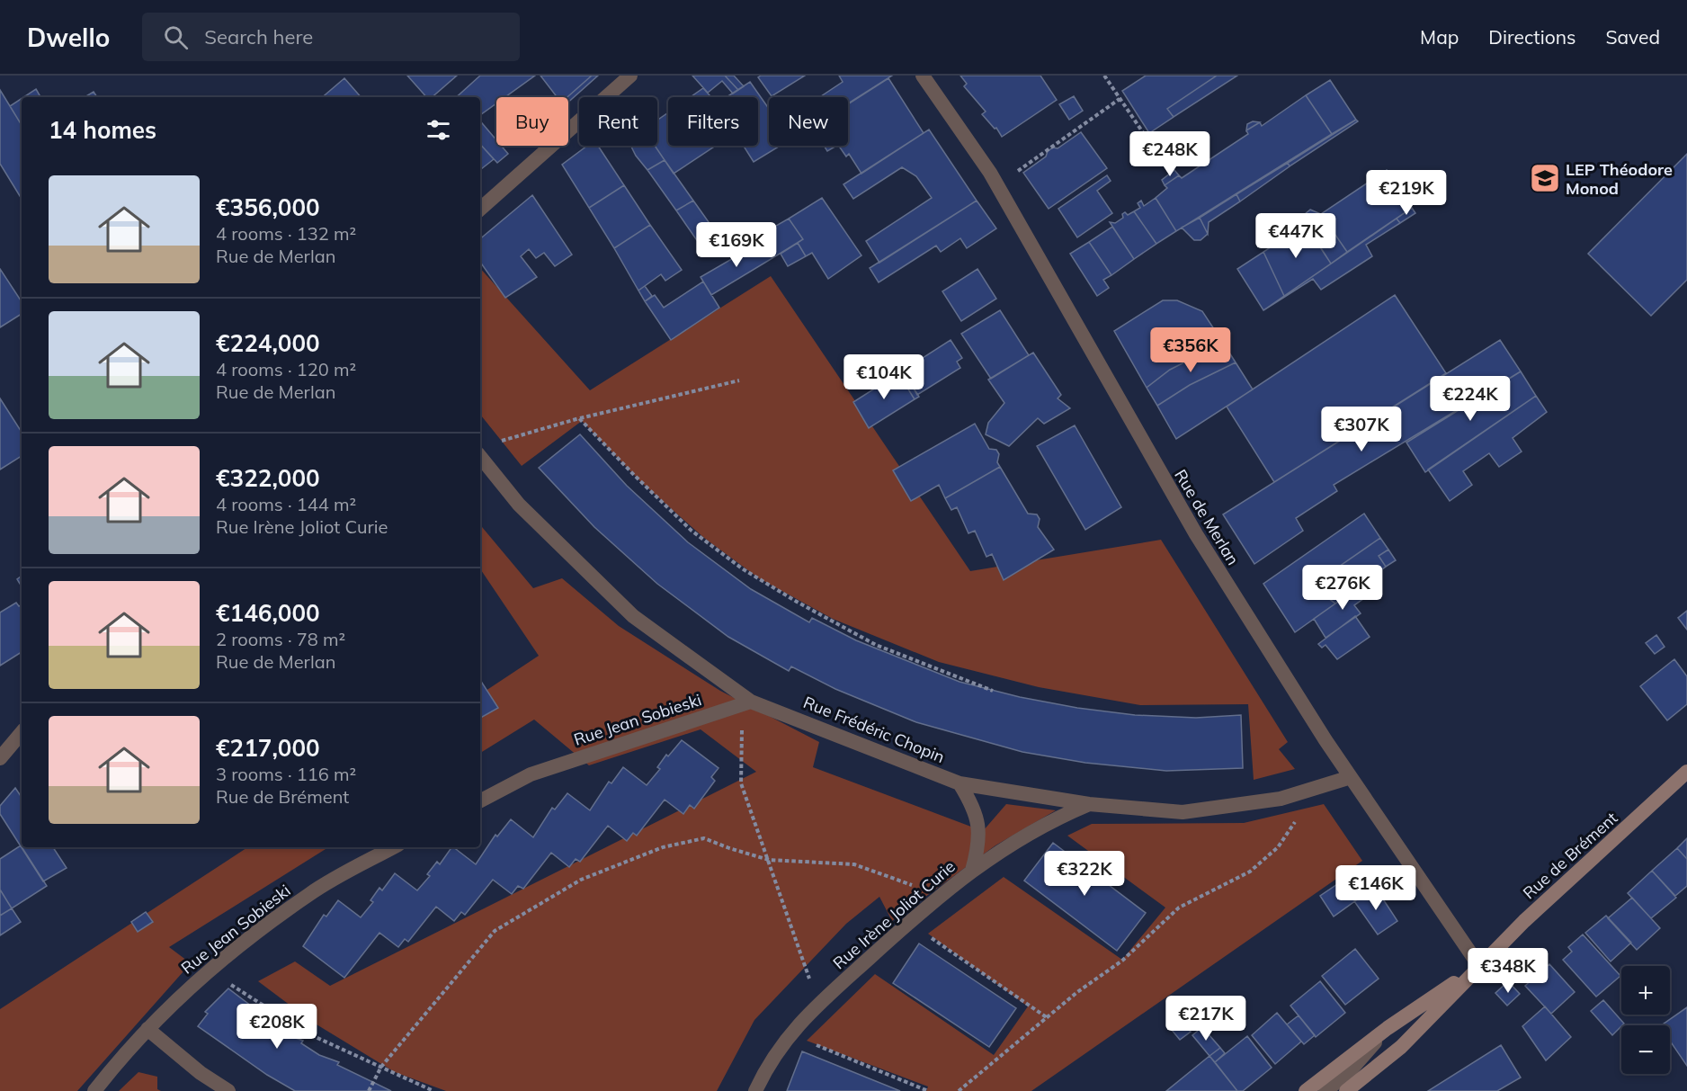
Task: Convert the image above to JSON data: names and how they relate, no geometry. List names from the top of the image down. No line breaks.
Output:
{"streets":{"main road":["Rue de Brément"],"street":["Rue de Merlan","Rue Jean Sobieski","Rue Frédéric Chopin","Rue Irène Joliot Curie"]},"crossings":[["Rue de Merlan","Rue Frédéric Chopin"],["Rue de Merlan","Rue de Brément"],["Rue Jean Sobieski","Rue Frédéric Chopin"],["Rue Frédéric Chopin","Rue Irène Joliot Curie"]],"places":{"school or university":["LEP Théodore Monod"]},"page":{"header":"Dwello","search":"Search here","nav":["Map","Directions","Saved"],"chip":["Buy","Rent","Filters","New"],"heading":"14 homes","price":["€248K","€219K","€447K","€169K","€356K","€104K","€224K","€307K","€276K","€322K","€146K","€348K","€217K","€208K"],"list":[{"name":"€356,000","note":"4 rooms · 132 m² · Rue de Merlan"},{"name":"€224,000","note":"4 rooms · 120 m² · Rue de Merlan"},{"name":"€322,000","note":"4 rooms · 144 m² · Rue Irène Joliot Curie"},{"name":"€146,000","note":"2 rooms · 78 m² · Rue de Merlan"},{"name":"€217,000","note":"3 rooms · 116 m² · Rue de Brément"}],"map_buttons":["+","−"]}}
